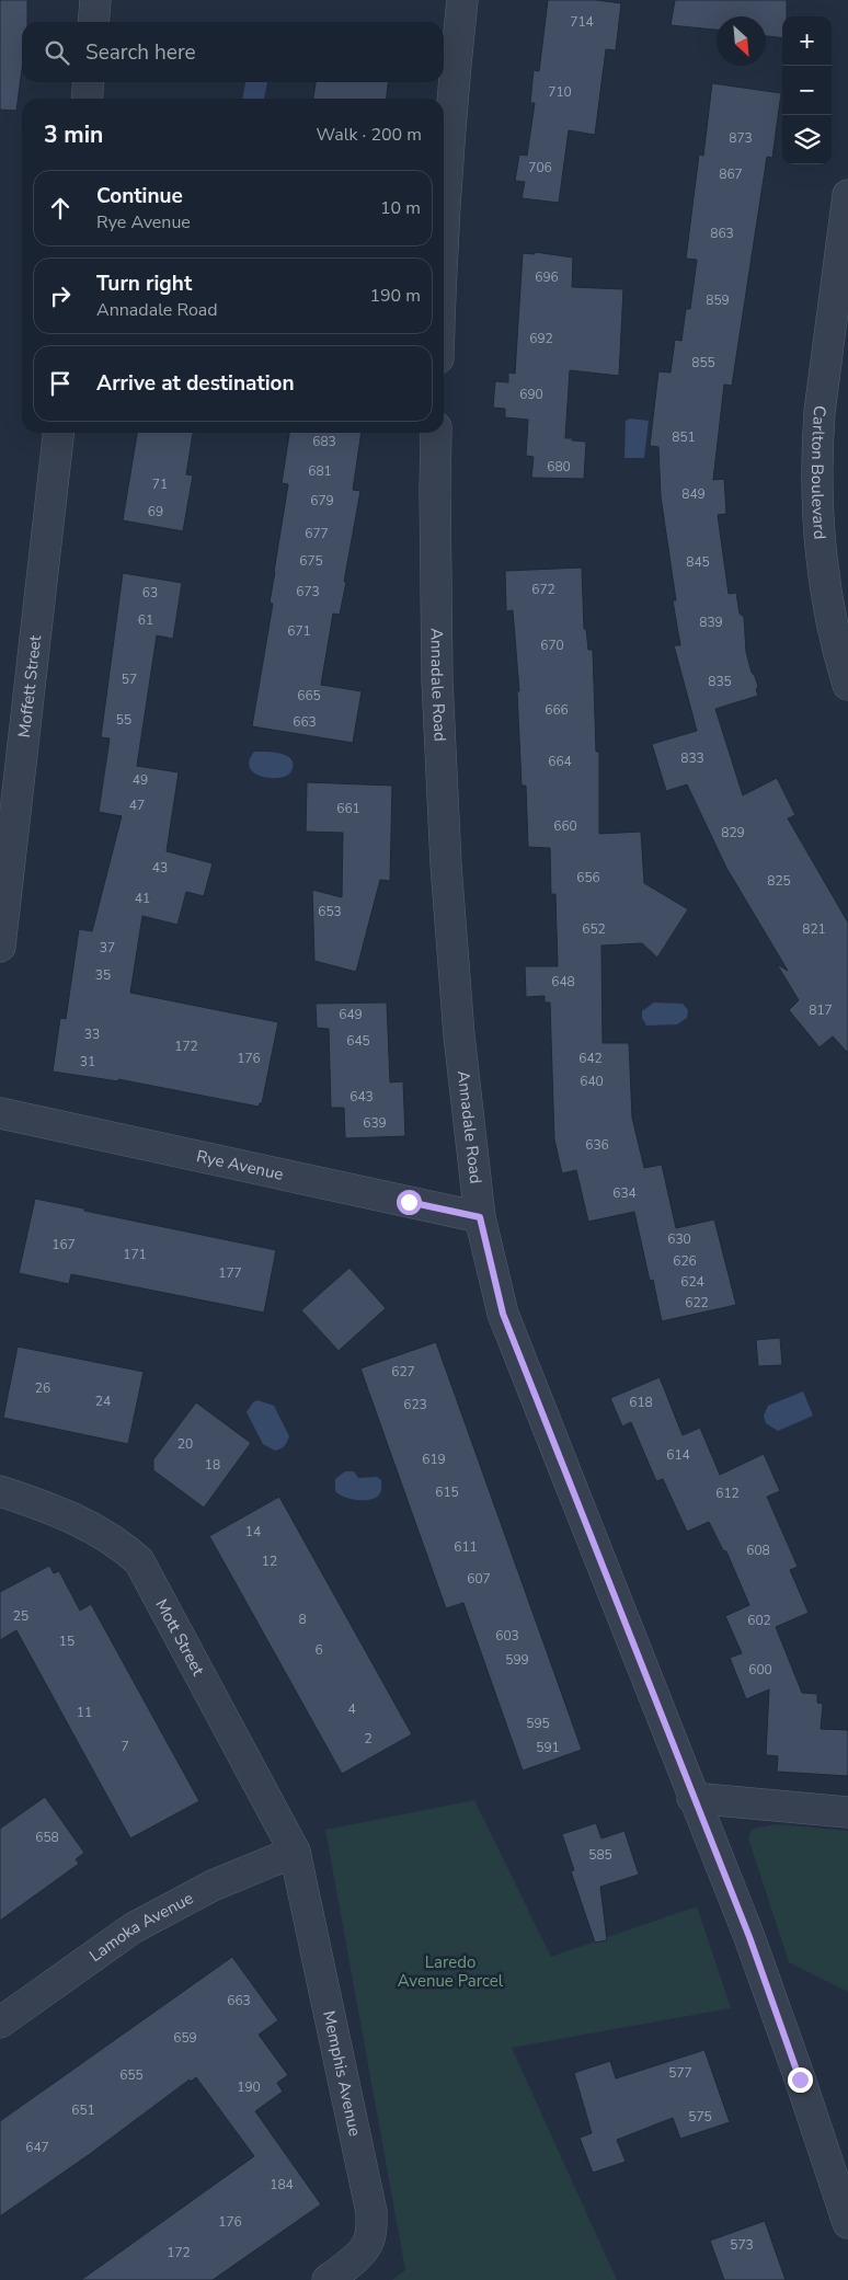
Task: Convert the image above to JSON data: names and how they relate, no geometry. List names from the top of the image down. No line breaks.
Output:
{"streets":{"street":["Carlton Boulevard","Annadale Road","Moffett Street","Rye Avenue","Mott Street","Lamoka Avenue","Memphis Avenue"]},"crossings":[["Annadale Road","Rye Avenue"],["Mott Street","Lamoka Avenue"],["Mott Street","Memphis Avenue"],["Lamoka Avenue","Memphis Avenue"]],"parks":["Laredo Avenue Parcel"],"house_numbers":["714","710","873","706","867","863","696","859","692","855","690","851","683","680","681","71","849","679","69","677","675","845","672","673","63","61","839","671","670","57","835","665","666","55","663","833","664","49","47","661","660","829","43","656","825","41","653","652","821","37","35","648","817","649","33","645","172","176","642","31","640","643","639","636","634","630","167","171","626","177","624","622","627","26","24","618","623","20","614","619","18","615","612","14","611","608","12","607","25","8","602","603","15","6","599","600","4","11","595","2","7","591","658","585","663","659","577","655","190","651","575","647","184","176","573","172"],"north":"bottom right","page":{"map_buttons":["+","−"],"search":"Search here","heading":["3 min","Walk · 200 m"],"list":[["Continue","Rye Avenue","10 m"],["Turn right","Annadale Road","190 m"],"Arrive at destination"]}}
